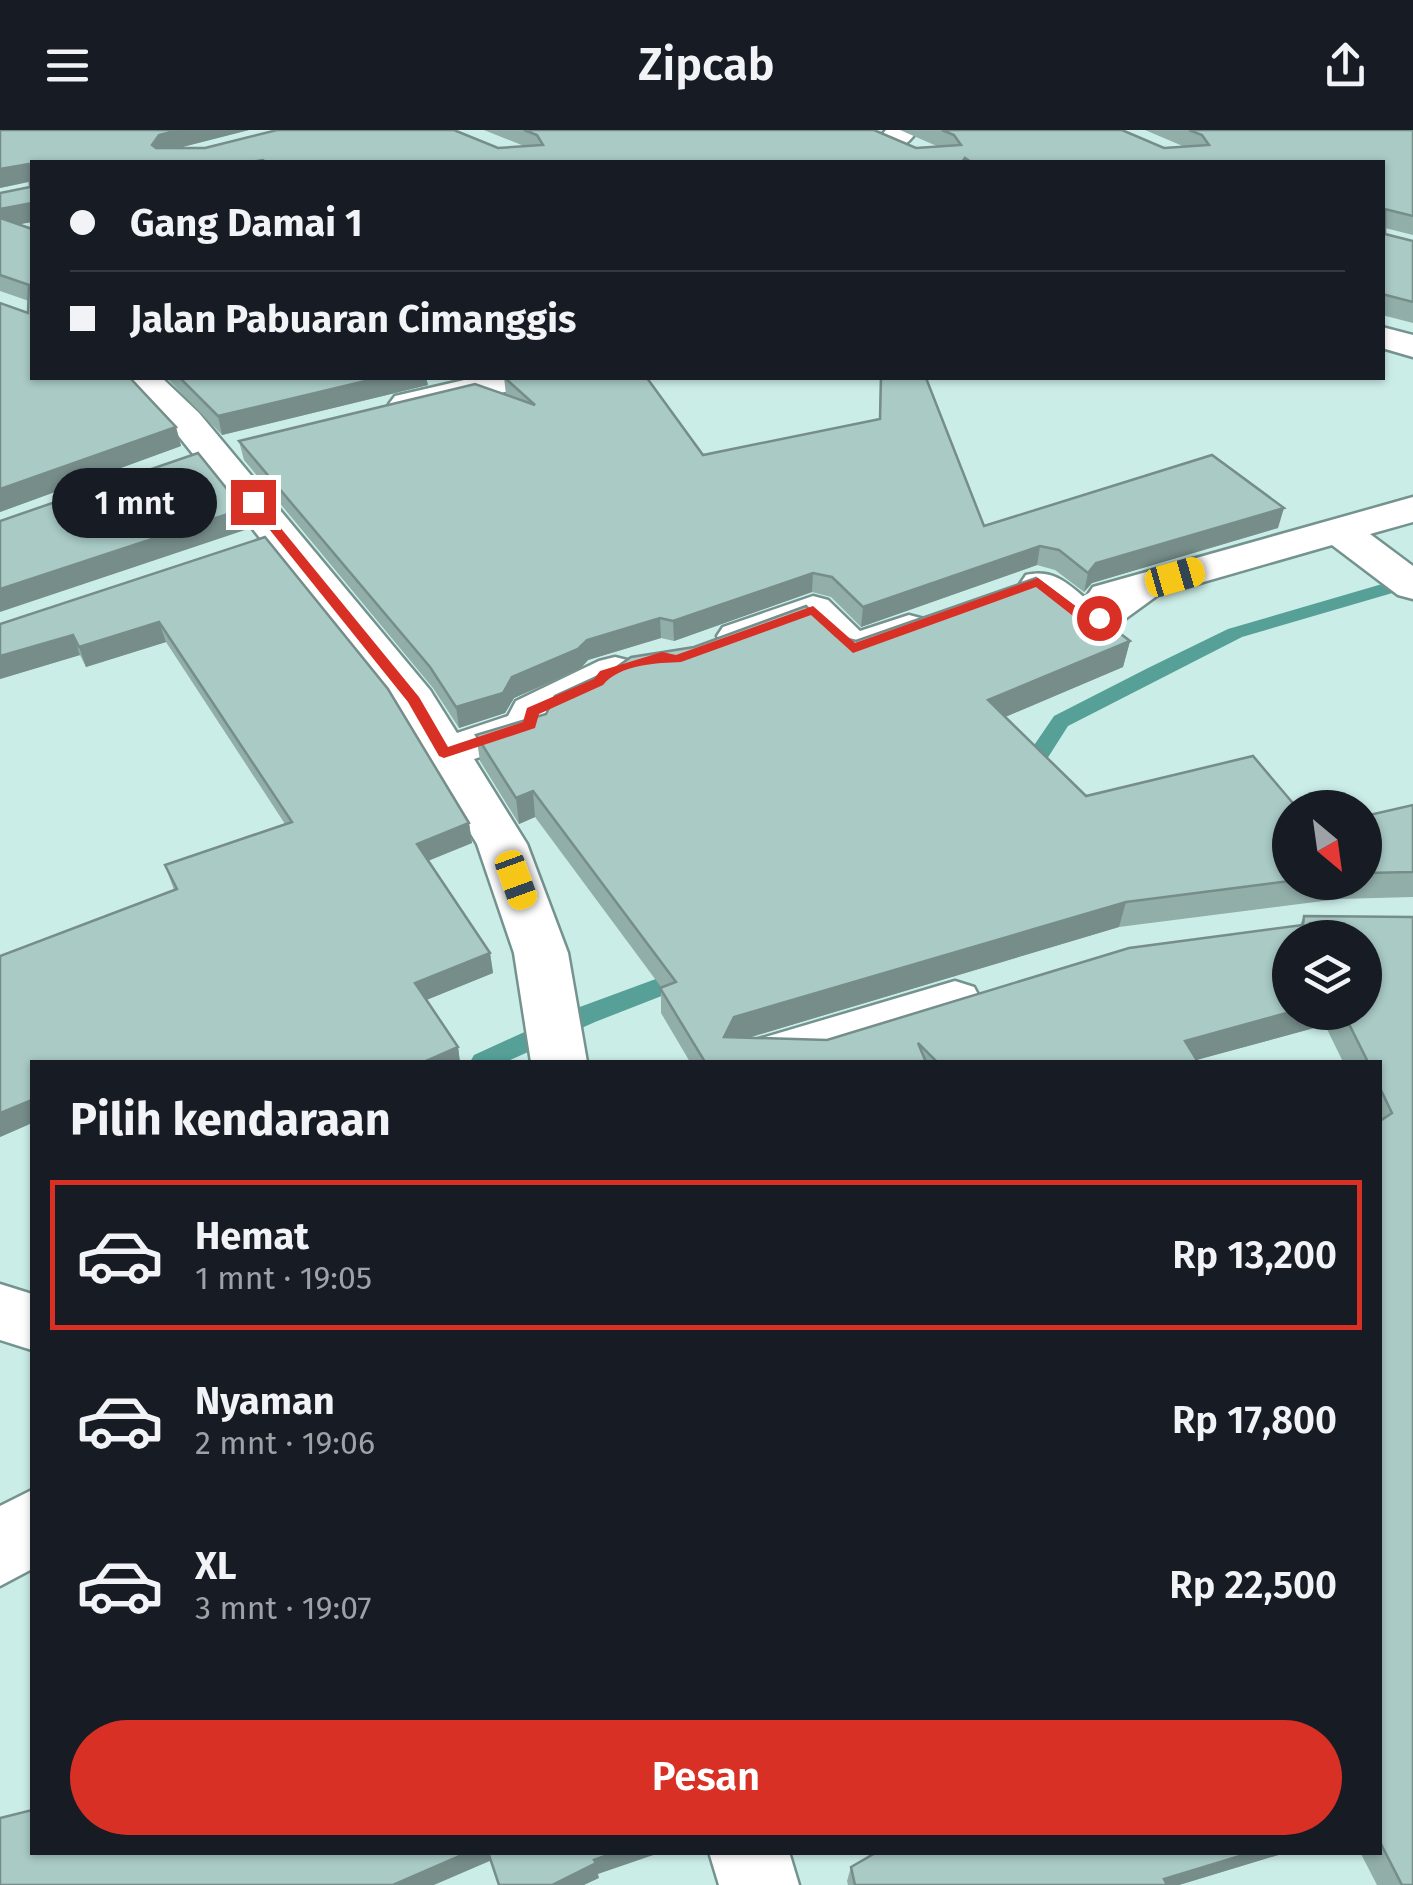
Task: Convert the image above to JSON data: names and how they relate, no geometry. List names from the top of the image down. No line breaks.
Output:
{"north":"bottom right","page":{"header":"Zipcab","banner":["Gang Damai 1","Jalan Pabuaran Cimanggis"],"bubble":"1 mnt","heading":"Pilih kendaraan","list":[{"name":"Hemat","note":"1 mnt · 19:05","value":"Rp 13,200"},{"name":"Nyaman","note":"2 mnt · 19:06","value":"Rp 17,800"},{"name":"XL","note":"3 mnt · 19:07","value":"Rp 22,500"}],"buttons":"Pesan"}}
